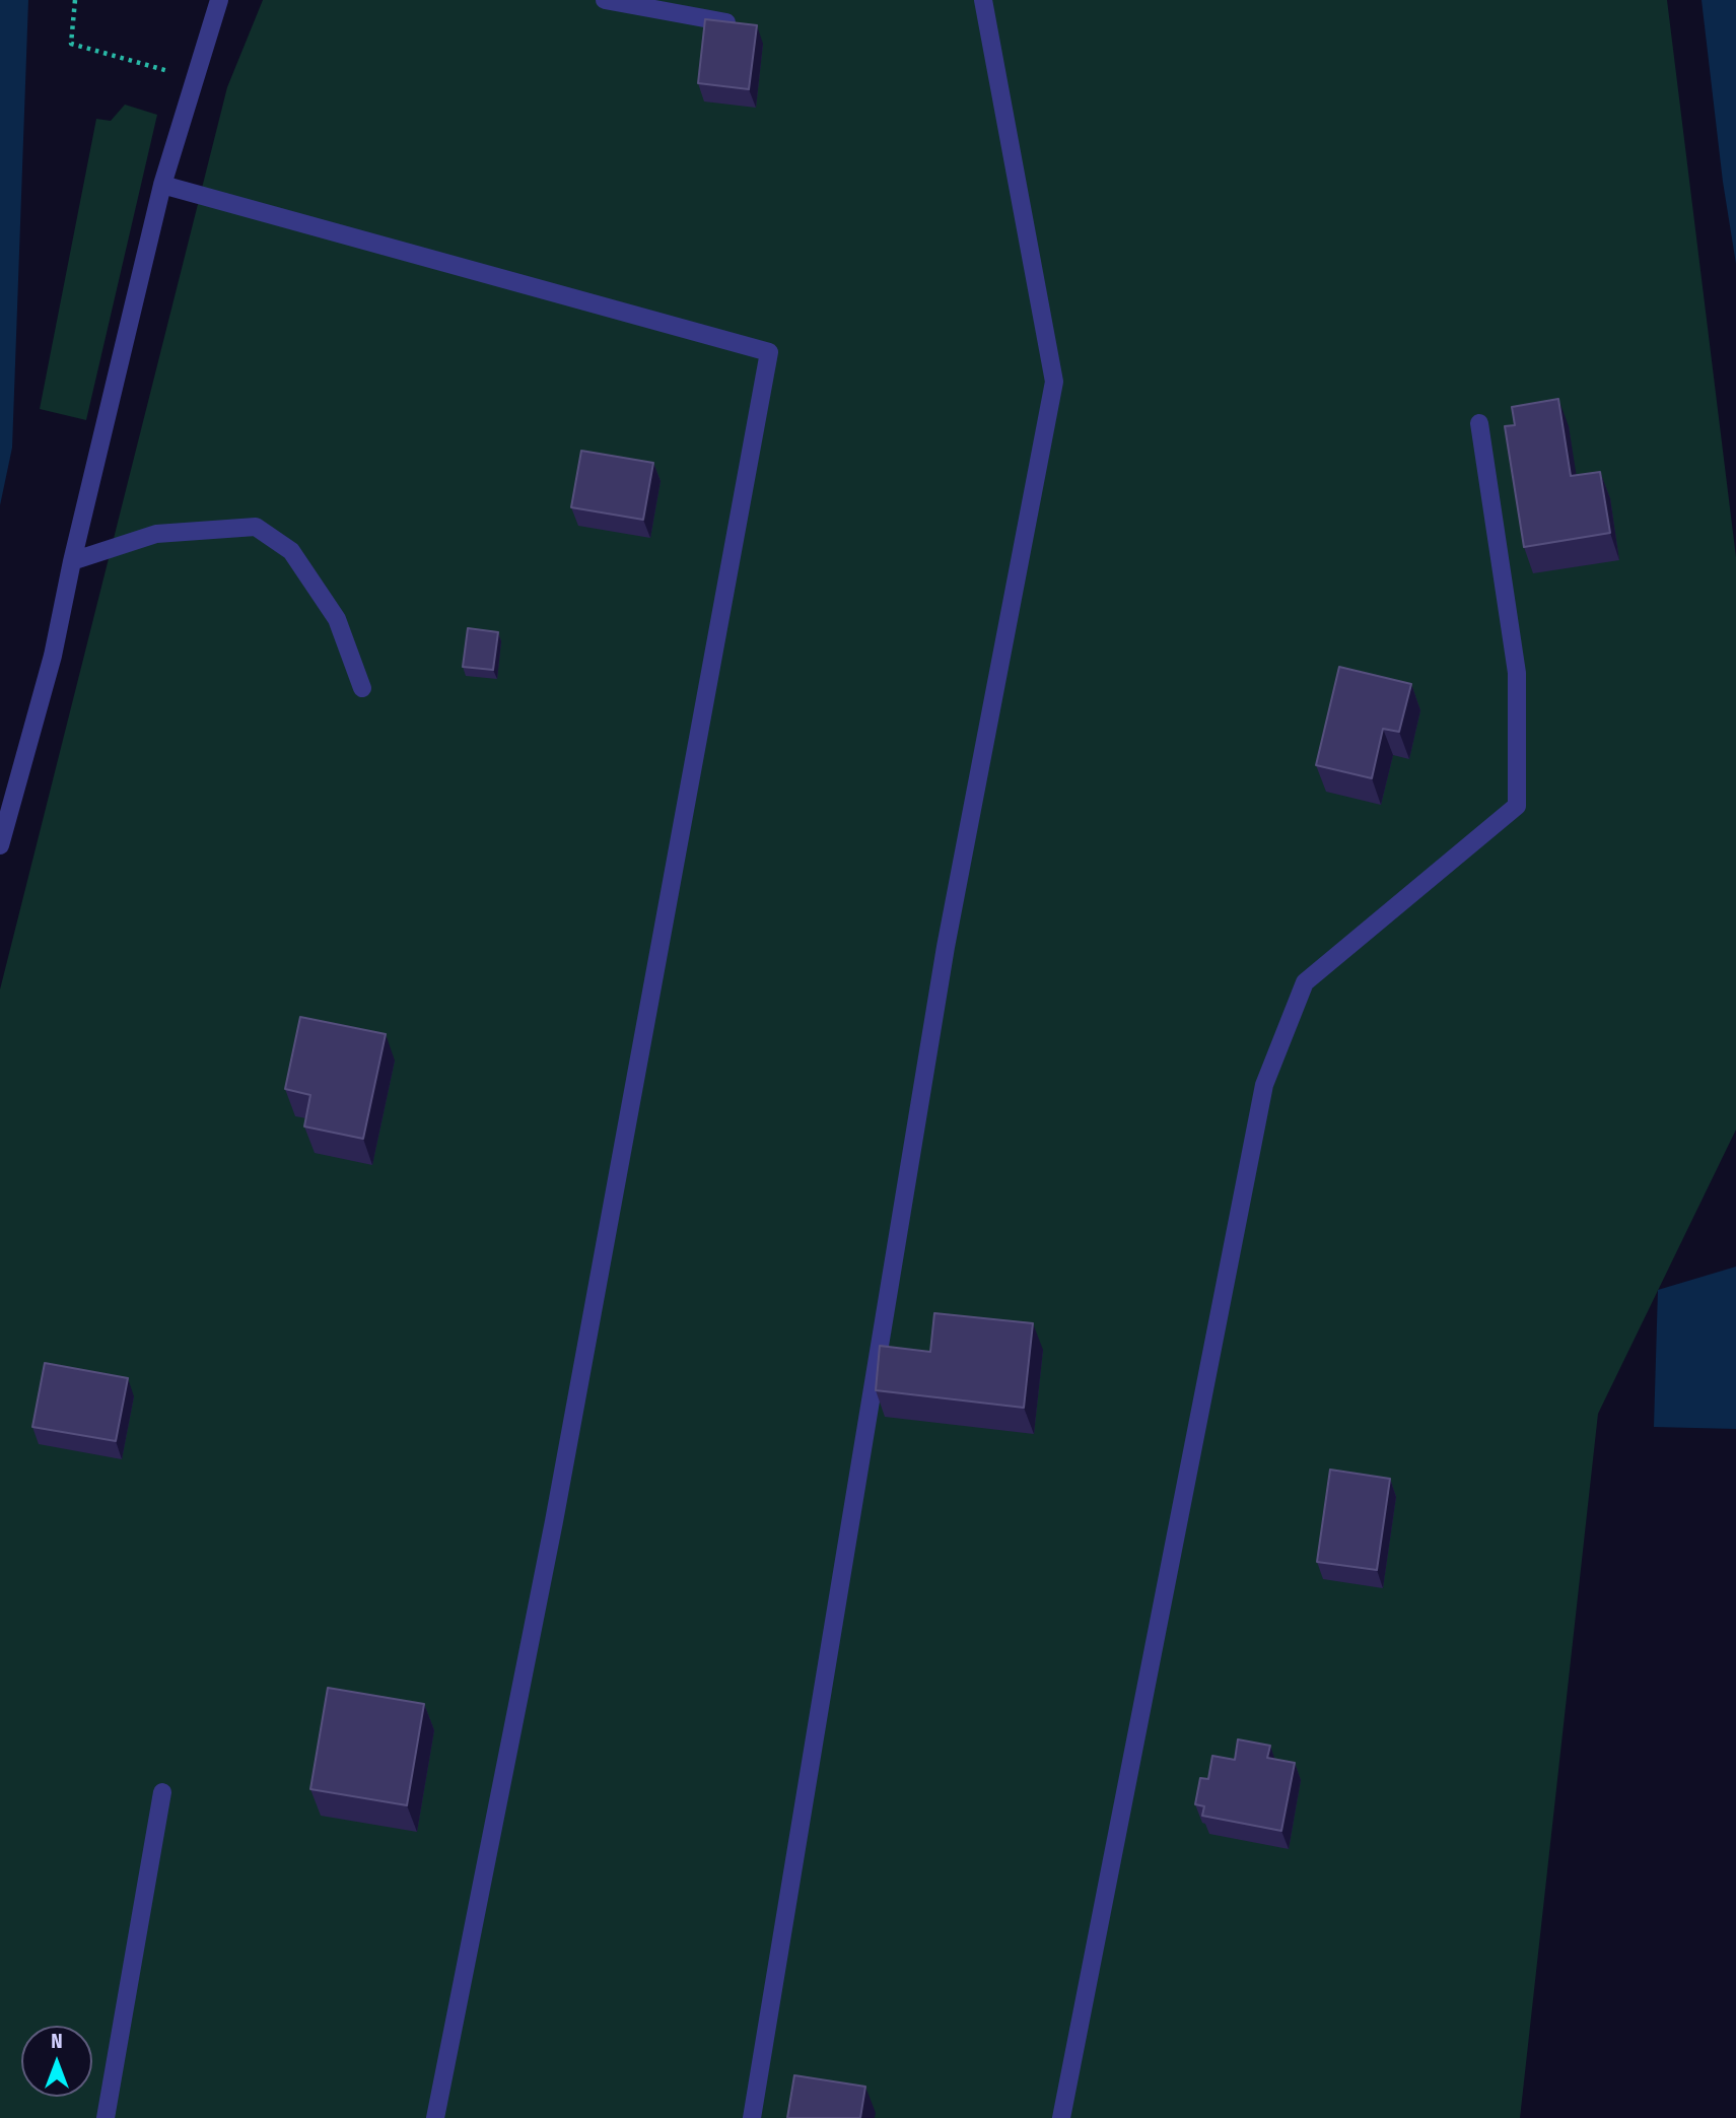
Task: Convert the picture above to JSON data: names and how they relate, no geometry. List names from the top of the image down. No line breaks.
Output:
{"north":"top"}
